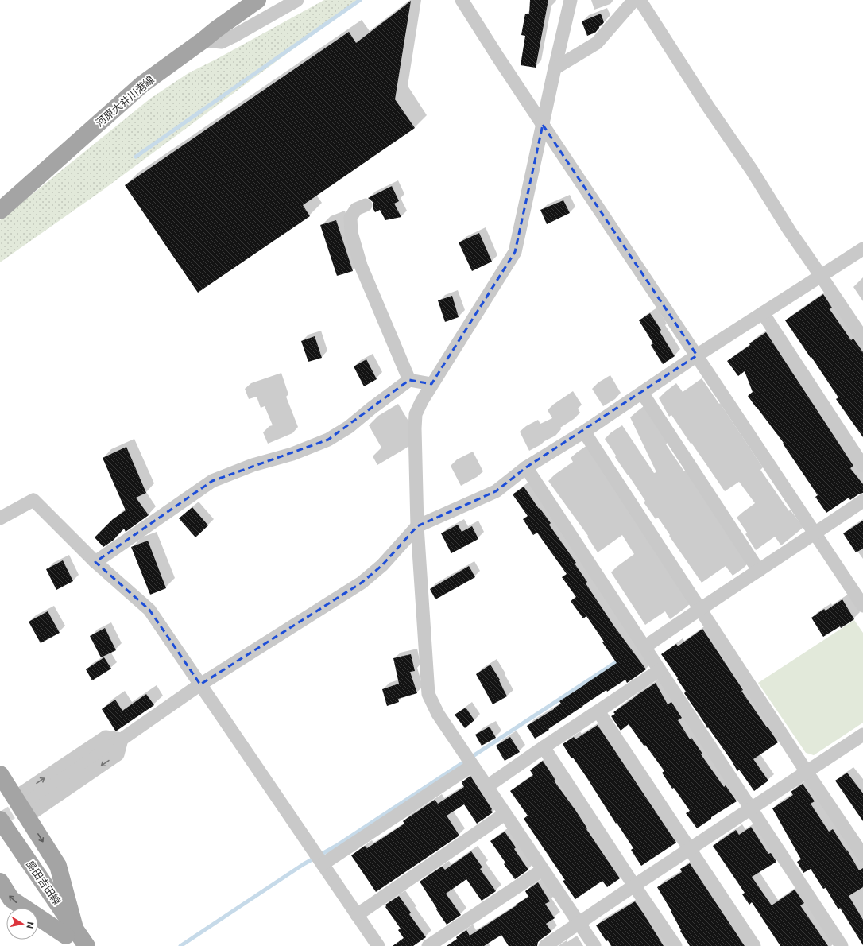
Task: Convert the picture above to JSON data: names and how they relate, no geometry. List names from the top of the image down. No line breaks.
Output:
{"streets":{"main road":["河原大井川港線","島田吉田線"]},"north":"right"}
